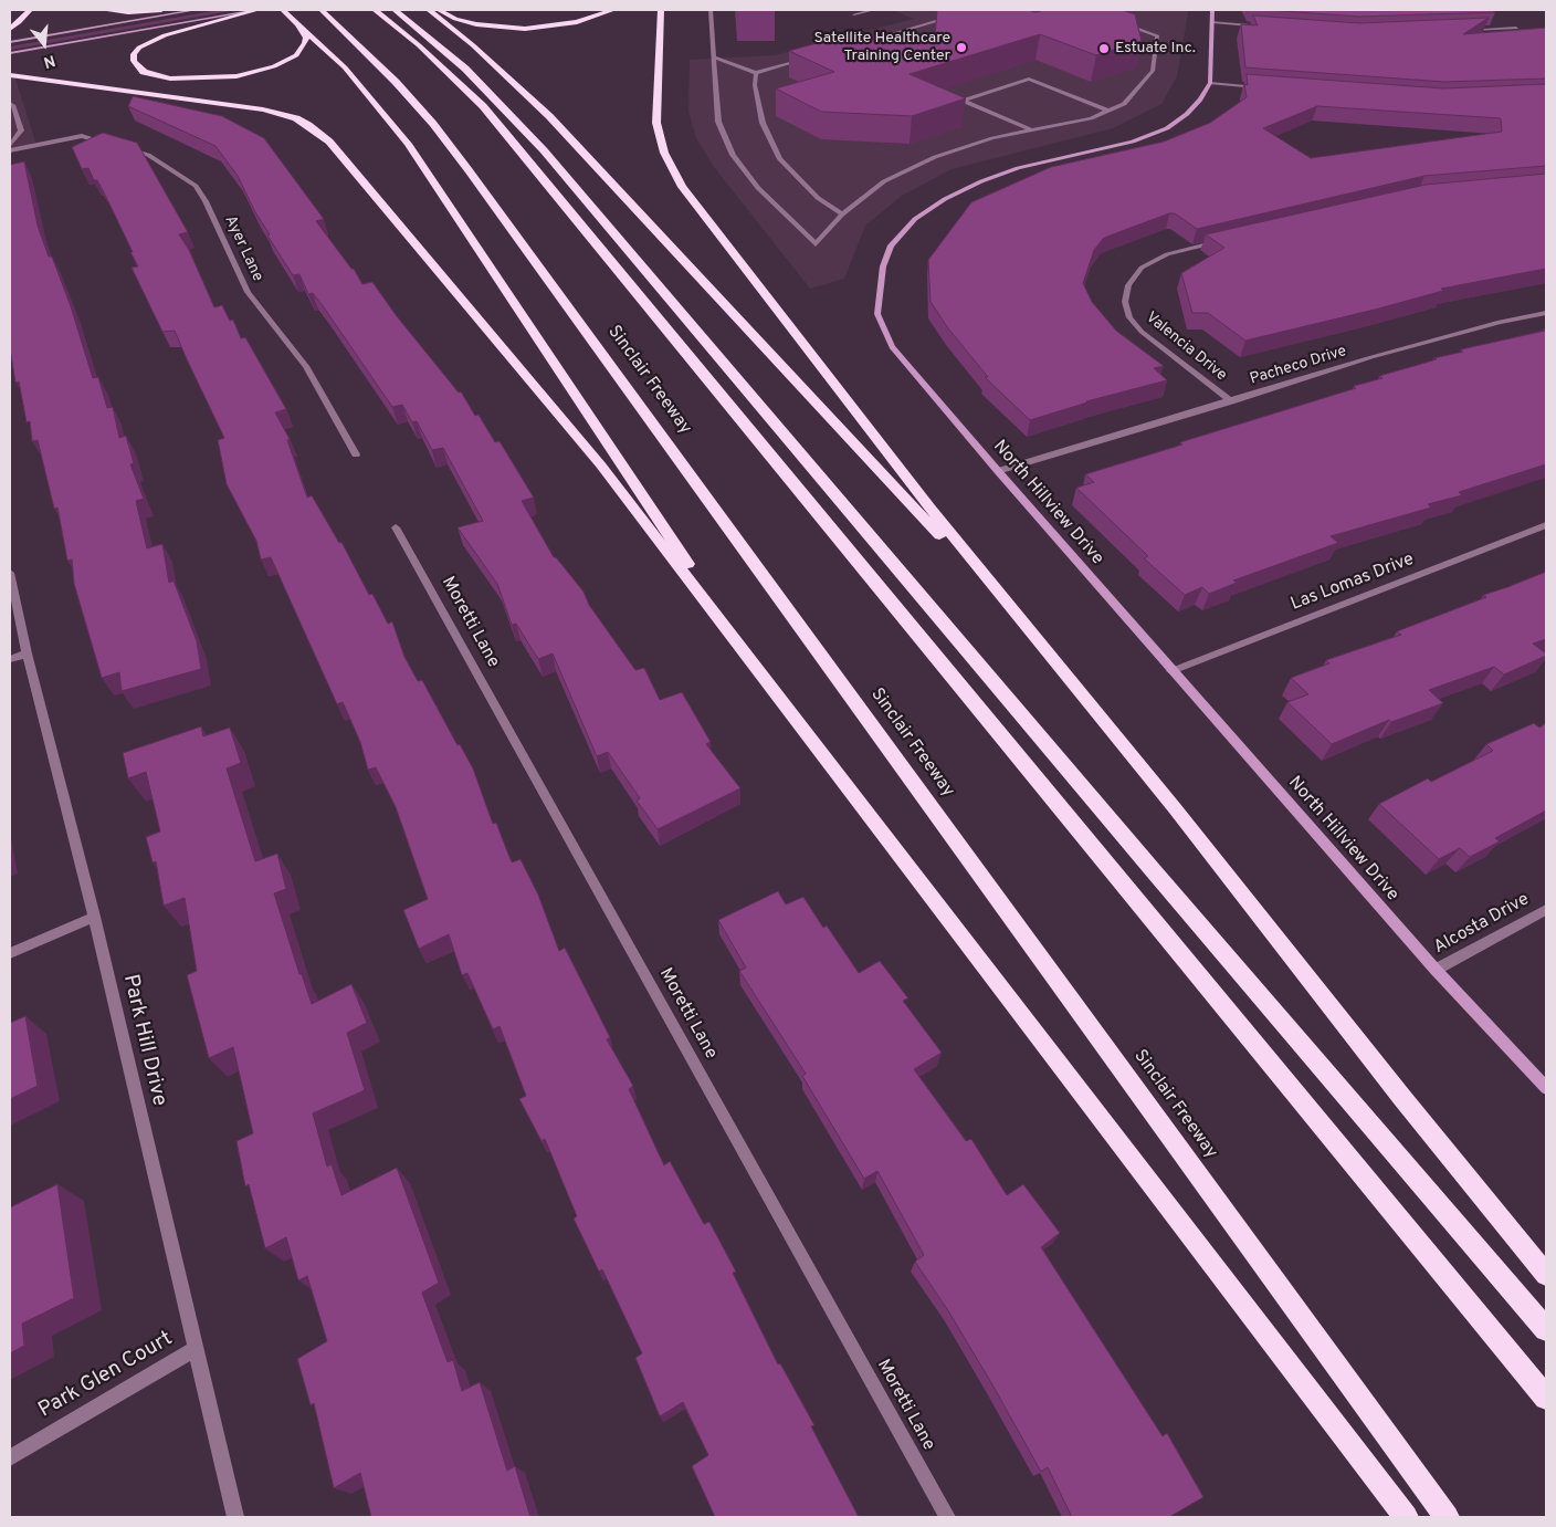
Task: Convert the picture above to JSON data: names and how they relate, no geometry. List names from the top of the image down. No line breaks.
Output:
{"streets":{"highway":["Sinclair Freeway"],"street":["Ayer Lane","Valencia Drive","Pacheco Drive","North Hillview Drive","Las Lomas Drive","Moretti Lane","Alcosta Drive","Park Hill Drive","Park Glen Court"]},"crossings":[["Valencia Drive","Pacheco Drive"],["Pacheco Drive","North Hillview Drive"],["North Hillview Drive","Las Lomas Drive"],["North Hillview Drive","Alcosta Drive"],["Park Hill Drive","Park Glen Court"]],"places":["Satellite Healthcare Training Center","Estuate Inc."],"north":"bottom"}
